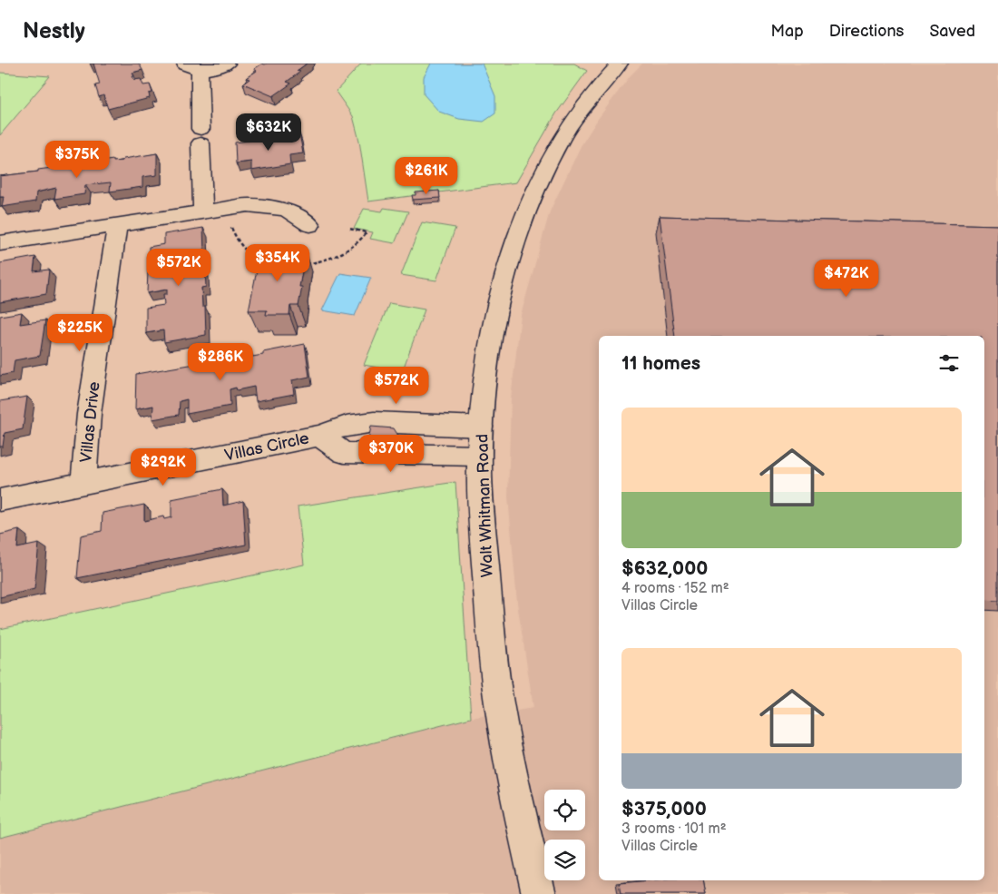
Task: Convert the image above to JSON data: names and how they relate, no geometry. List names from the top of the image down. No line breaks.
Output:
{"streets":{"street":["Villas Drive","Villas Circle","Walt Whitman Road"]},"crossings":[["Villas Drive","Villas Circle"],["Villas Circle","Walt Whitman Road"]],"page":{"header":"Nestly","nav":["Map","Directions","Saved"],"price":["$632K","$375K","$261K","$354K","$572K","$472K","$225K","$286K","$572K","$370K","$292K"],"heading":"11 homes","list":[{"name":"$632,000","note":"4 rooms · 152 m² · Villas Circle"},{"name":"$375,000","note":"3 rooms · 101 m² · Villas Circle"}]}}
